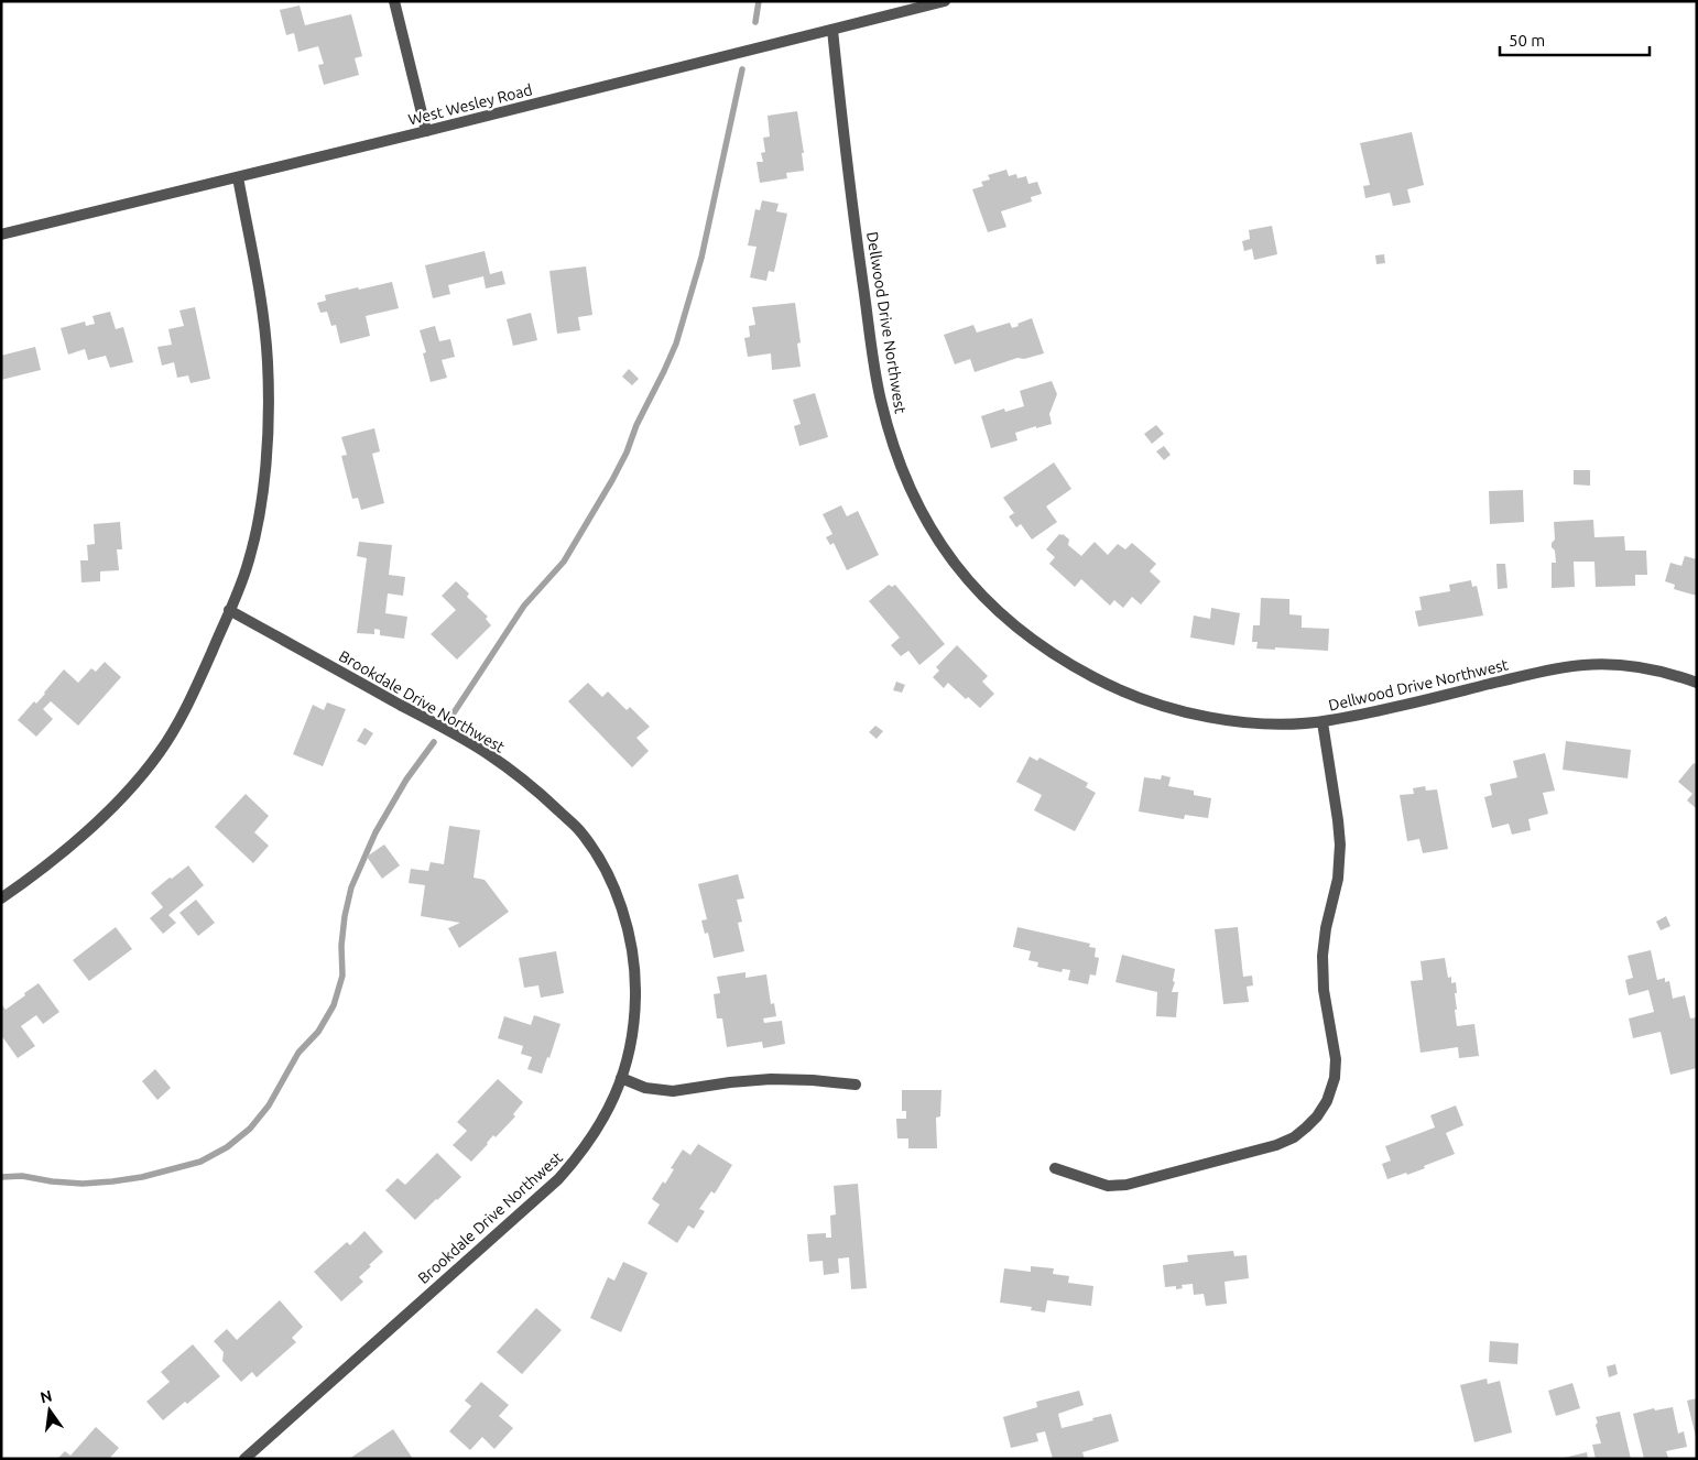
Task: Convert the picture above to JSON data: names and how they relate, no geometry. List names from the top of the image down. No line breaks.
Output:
{"streets":{"street":["West Wesley Road","Dellwood Drive Northwest","Brookdale Drive Northwest"]},"crossings":[["West Wesley Road","Dellwood Drive Northwest"]],"scale_bar":"50 m","north":"top"}
